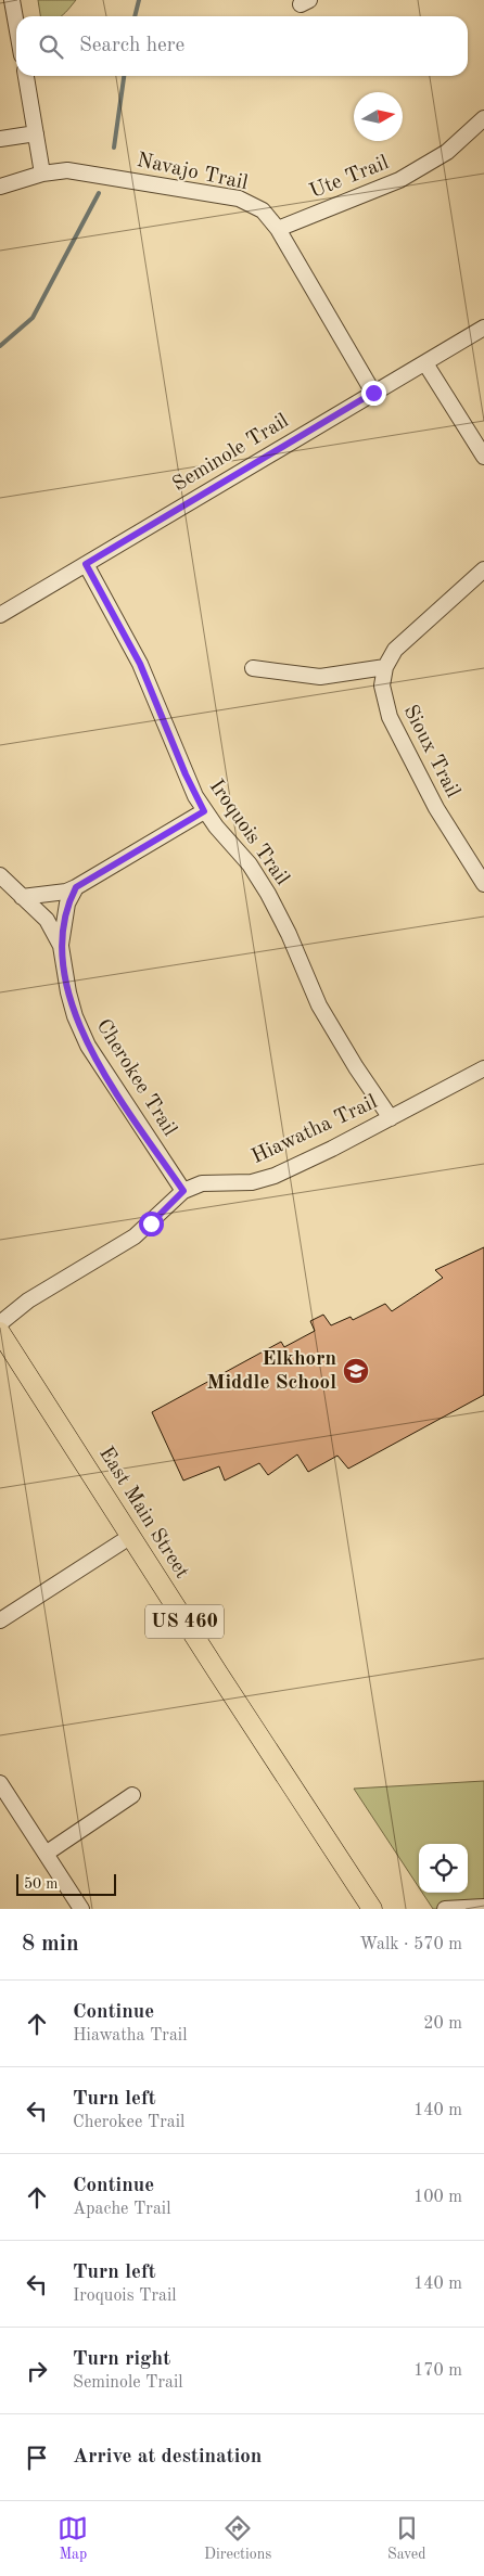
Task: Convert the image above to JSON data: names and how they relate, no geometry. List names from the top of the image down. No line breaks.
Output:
{"streets":{"main road":["East Main Street","US 460"],"street":["Navajo Trail","Ute Trail","Seminole Trail","Sioux Trail","Iroquois Trail","Cherokee Trail","Hiawatha Trail"]},"crossings":[["Navajo Trail","Ute Trail"],["Navajo Trail","Seminole Trail"],["Seminole Trail","Iroquois Trail"],["Iroquois Trail","Hiawatha Trail"],["Cherokee Trail","Hiawatha Trail"]],"places":{"school or university":["Elkhorn Middle School"]},"scale_bar":"50 m","north":"right","page":{"search":"Search here","scale":"50 m","heading":["8 min","Walk · 570 m"],"list":[["Continue","Hiawatha Trail","20 m"],["Turn left","Cherokee Trail","140 m"],["Continue","Apache Trail","100 m"],["Turn left","Iroquois Trail","140 m"],["Turn right","Seminole Trail","170 m"],"Arrive at destination"],"nav":["Map","Directions","Saved"]}}
